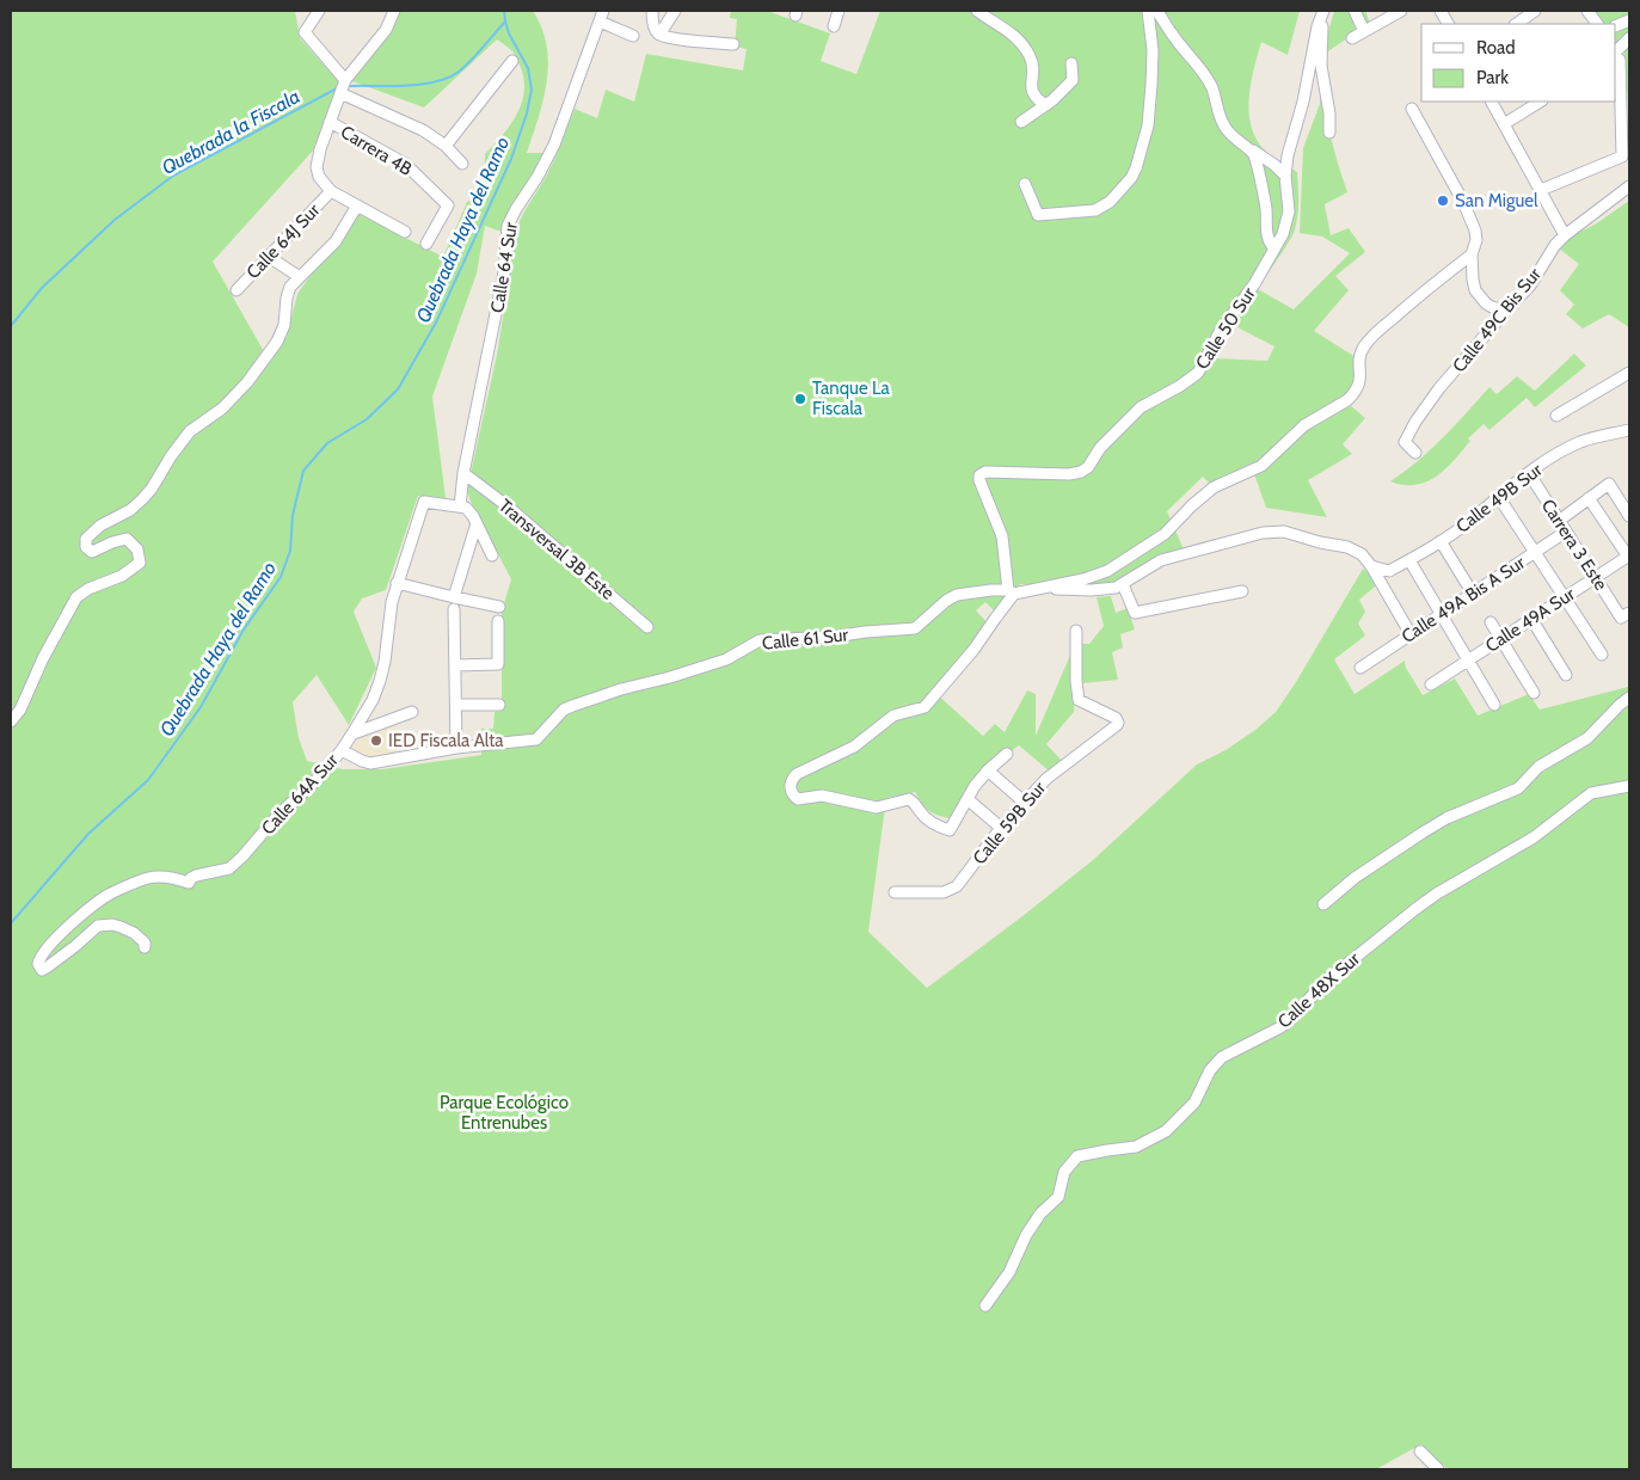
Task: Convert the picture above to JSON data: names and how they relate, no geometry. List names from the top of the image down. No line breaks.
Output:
{"streets":{"street":["Carrera 4B","Calle 64J Sur","Calle 64 Sur","Calle 49C Bis Sur","Calle 50 Sur","Calle 49B Sur","Carrera 3 Este","Transversal 3B Este","Calle 49A Bis A Sur","Calle 49A Sur","Calle 61 Sur","Calle 64A Sur","Calle 59B Sur","Calle 48X Sur"]},"crossings":[["Calle 64 Sur","Transversal 3B Este"],["Calle 64 Sur","Calle 64A Sur"],["Calle 50 Sur","Calle 61 Sur"],["Calle 49B Sur","Carrera 3 Este"],["Carrera 3 Este","Calle 49A Bis A Sur"],["Carrera 3 Este","Calle 49A Sur"]],"water":["Quebrada la Fiscala","Quebrada Haya del Ramo"],"parks":["Parque Ecológico Entrenubes"],"places":["San Miguel","Tanque La Fiscala","IED Fiscala Alta"],"legend":["Road","Park"]}
